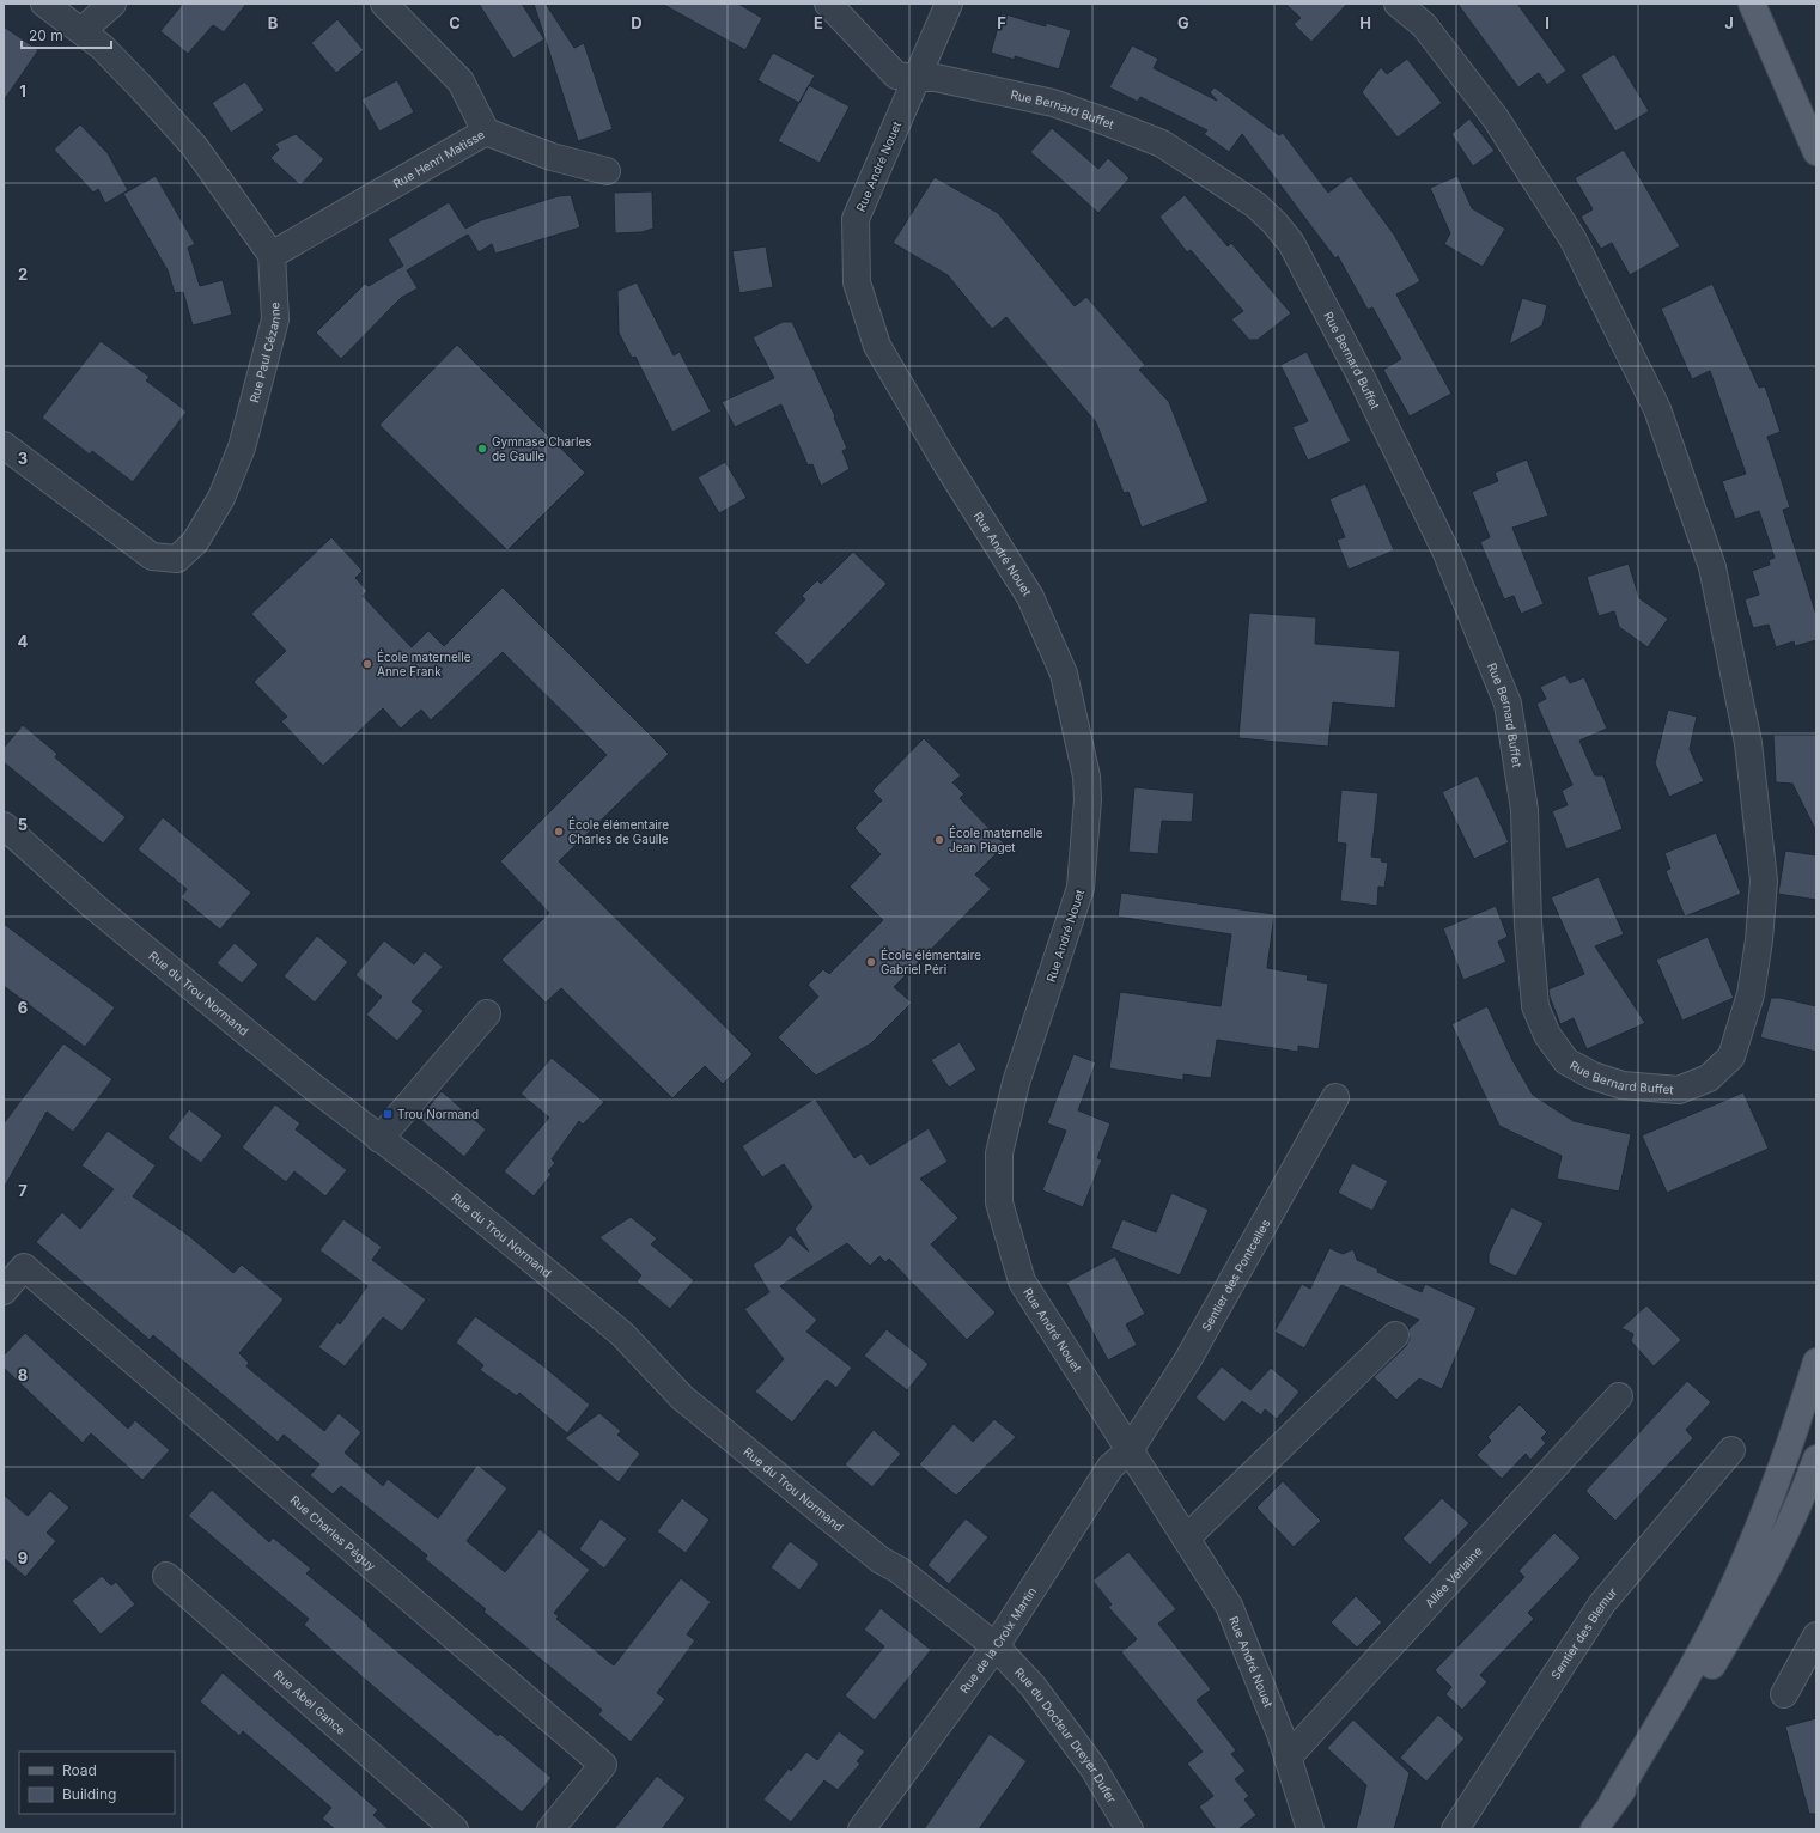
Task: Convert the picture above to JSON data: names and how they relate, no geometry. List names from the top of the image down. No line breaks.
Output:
{"streets":{"street":["Rue Bernard Buffet","Rue Henri Matisse","Rue André Nouet","Rue Paul Cézanne","Rue du Trou Normand","Sentier des Pontcelles","Rue Charles Péguy","Allée Verlaine","Sentier des Blemur","Rue de la Croix Martin","Rue Abel Gance","Rue du Docteur Dreyer Dufer"]},"crossings":[["Rue Bernard Buffet","Rue André Nouet"],["Rue Henri Matisse","Rue Paul Cézanne"],["Rue André Nouet","Sentier des Pontcelles"],["Rue André Nouet","Allée Verlaine"],["Rue André Nouet","Rue de la Croix Martin"],["Rue du Trou Normand","Rue de la Croix Martin"],["Rue du Trou Normand","Rue du Docteur Dreyer Dufer"],["Sentier des Pontcelles","Rue de la Croix Martin"],["Rue de la Croix Martin","Rue du Docteur Dreyer Dufer"]],"places":{"other":["Gymnase Charles de Gaulle","École maternelle Anne Frank","École élémentaire Charles de Gaulle","École maternelle Jean Piaget","École élémentaire Gabriel Péri"],"transit":["Trou Normand"]},"legend":["Road","Building"],"scale_bar":"20 m","grid":{"columns":["B","C","D","E","F","G","H","I","J"],"rows":["1","2","3","4","5","6","7","8","9"]}}
